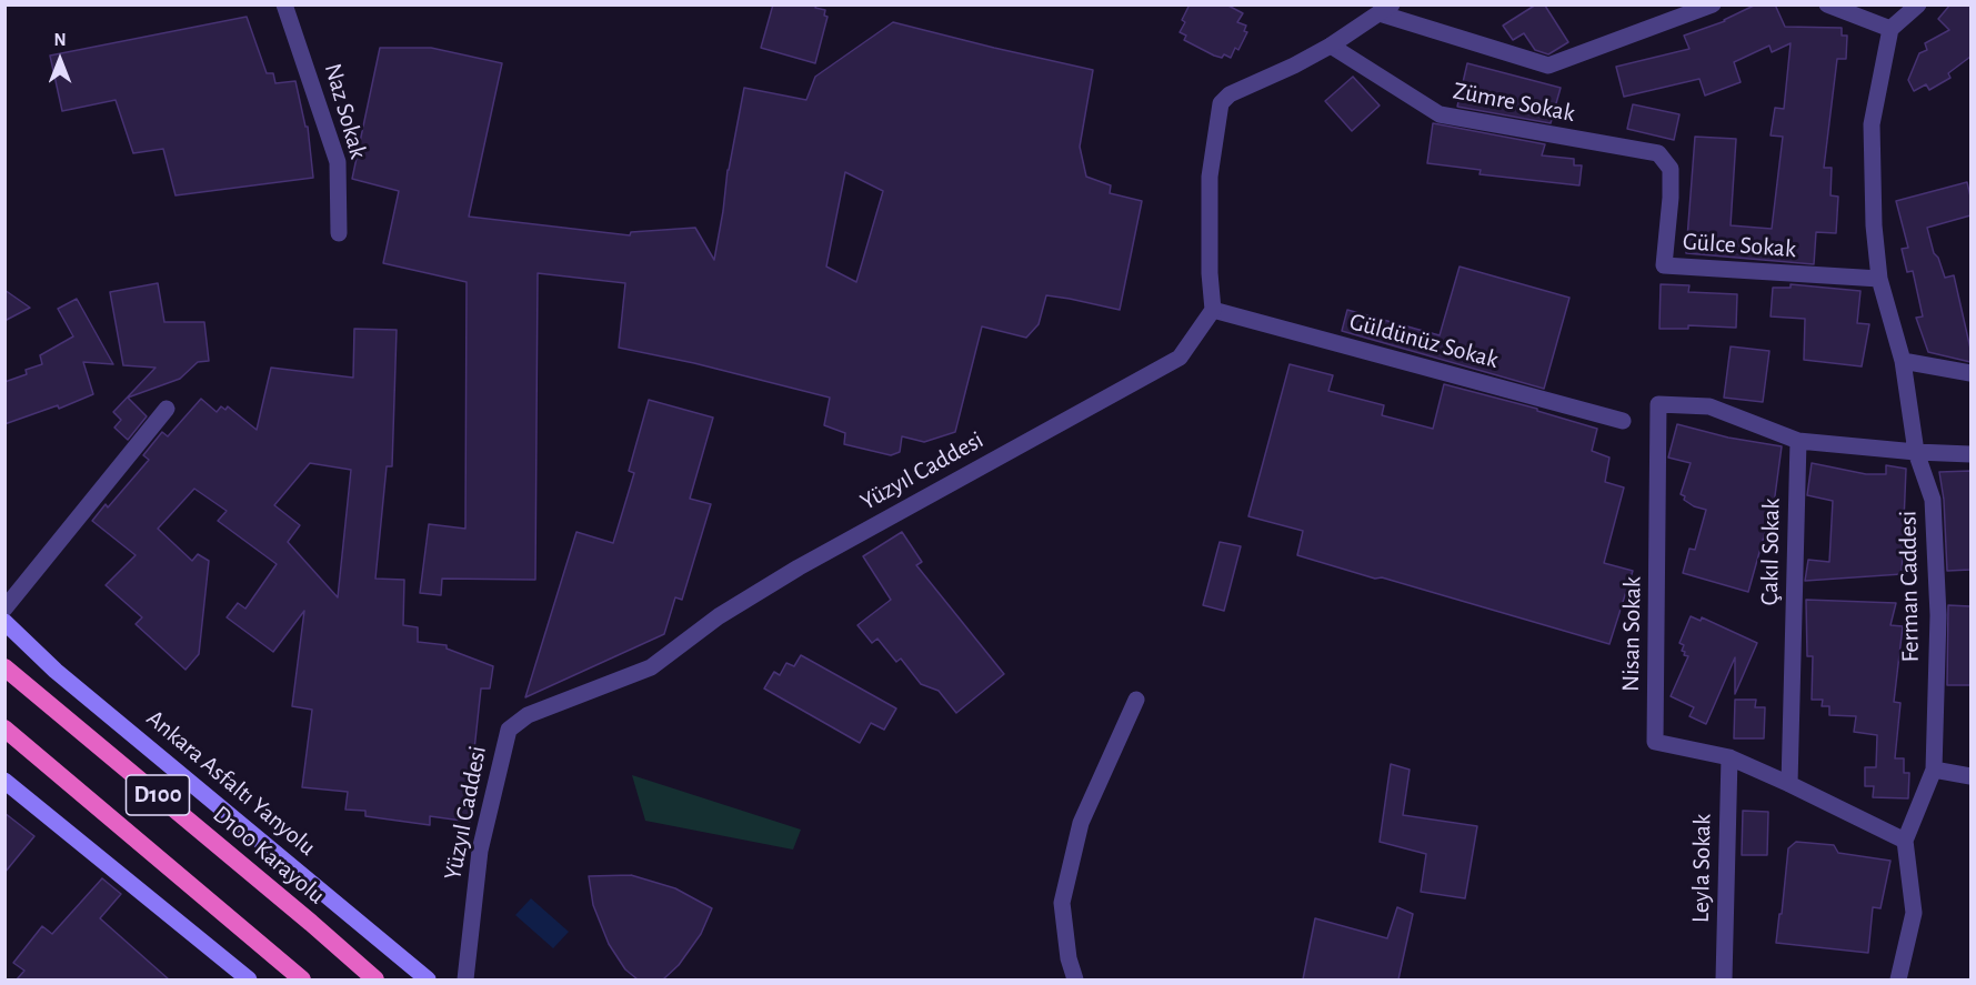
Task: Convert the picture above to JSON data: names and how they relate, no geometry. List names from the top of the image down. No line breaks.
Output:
{"streets":{"highway":["D100","D100 Karayolu"],"main road":["Ankara Asfaltı Yanyolu"],"street":["Zümre Sokak","Naz Sokak","Gülce Sokak","Güldünüz Sokak","Yüzyıl Caddesi","Çakıl Sokak","Ferman Caddesi","Nisan Sokak","Leyla Sokak"]},"crossings":[["Zümre Sokak","Gülce Sokak"],["Gülce Sokak","Ferman Caddesi"],["Güldünüz Sokak","Yüzyıl Caddesi"],["Çakıl Sokak","Nisan Sokak"],["Ferman Caddesi","Nisan Sokak"],["Nisan Sokak","Leyla Sokak"],["D100","D100 Karayolu"]],"north":"top"}
